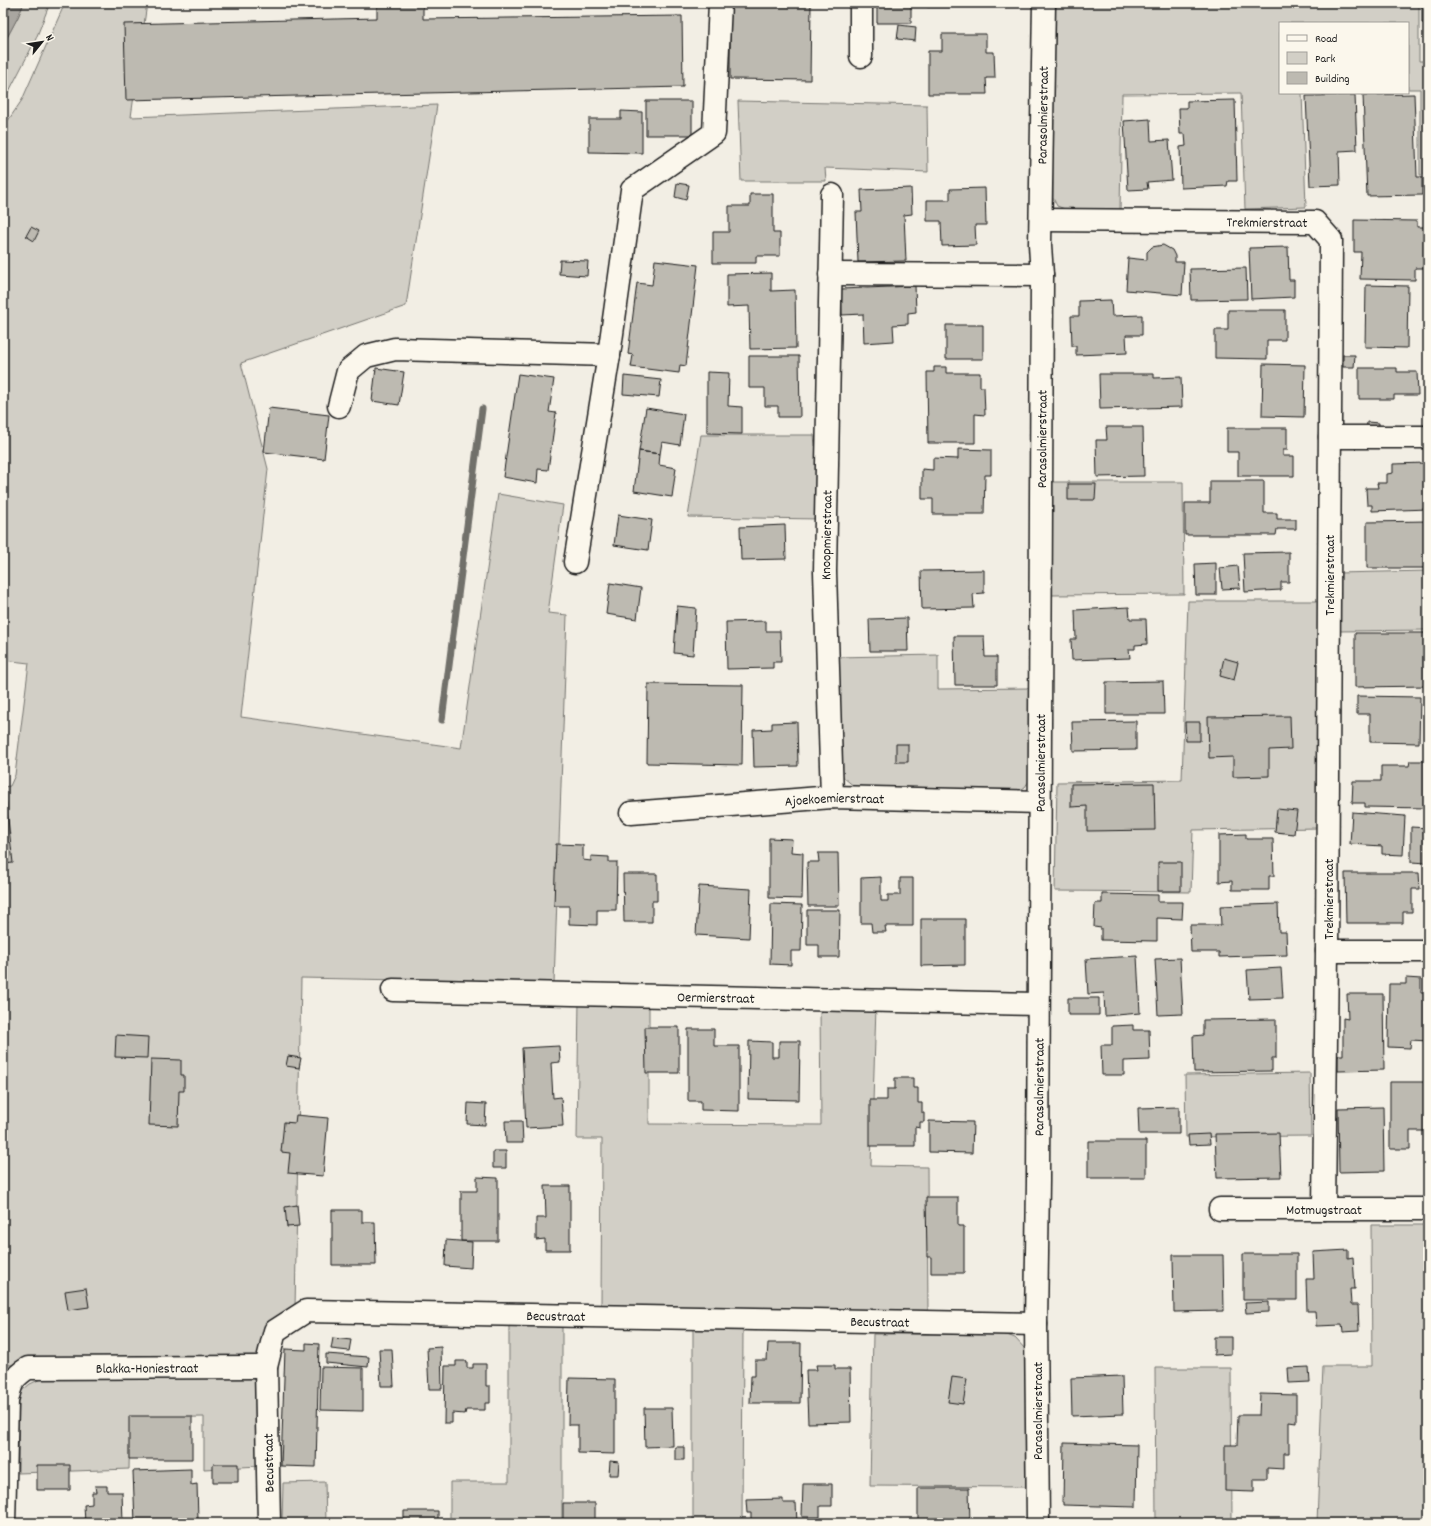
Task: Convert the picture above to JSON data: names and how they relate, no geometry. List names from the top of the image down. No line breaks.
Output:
{"streets":{"street":["Parasolmierstraat","Trekmierstraat","Knoopmierstraat","Ajoekoemierstraat","Oermierstraat","Motmugstraat","Becustraat","Blakka-Honiestraat"]},"crossings":[["Parasolmierstraat","Trekmierstraat"],["Parasolmierstraat","Ajoekoemierstraat"],["Parasolmierstraat","Oermierstraat"],["Parasolmierstraat","Becustraat"],["Trekmierstraat","Motmugstraat"],["Knoopmierstraat","Ajoekoemierstraat"],["Becustraat","Blakka-Honiestraat"]],"legend":["Road","Park","Building"],"north":"top right"}
